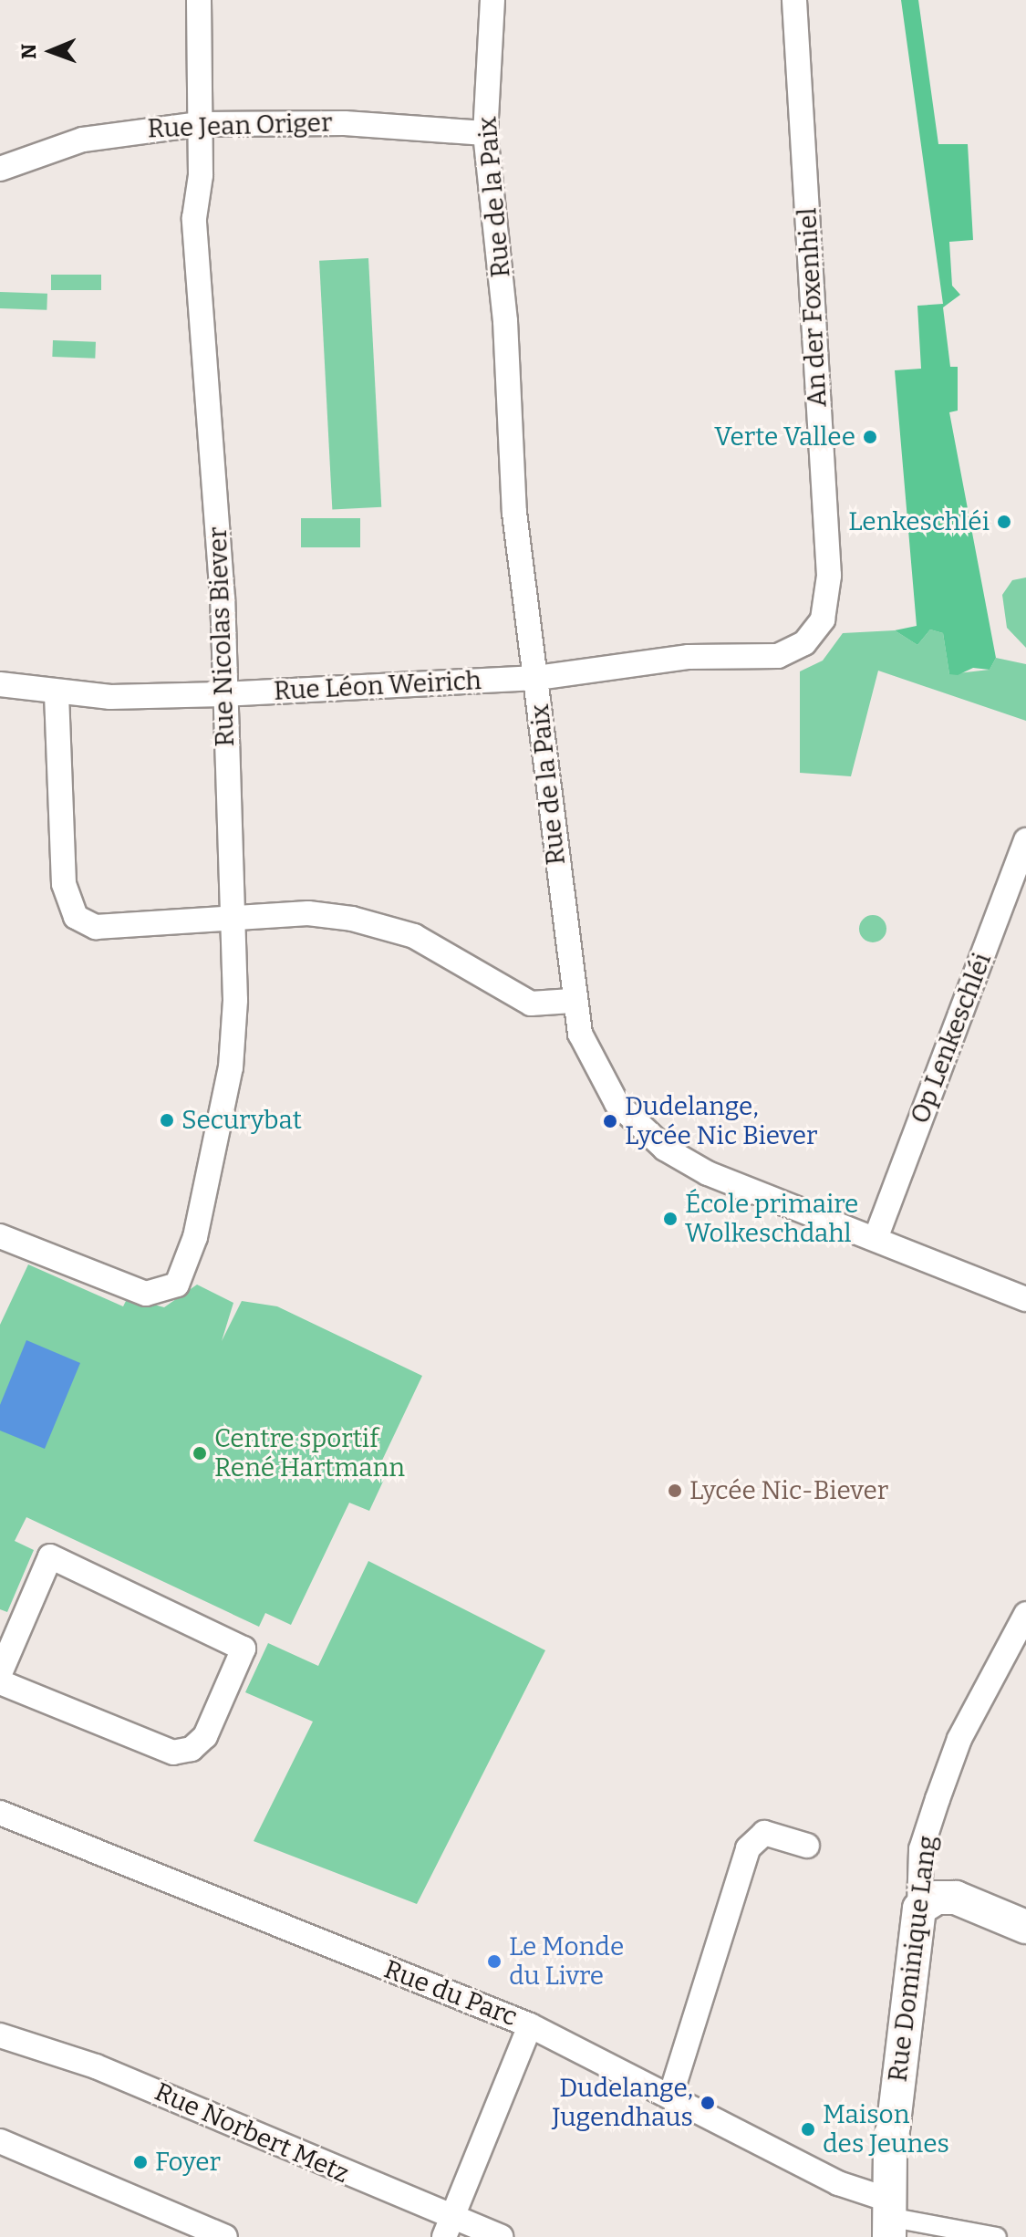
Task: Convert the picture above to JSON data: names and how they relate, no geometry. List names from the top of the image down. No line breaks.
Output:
{"streets":{"main road":["Rue Dominique Lang"],"street":["Rue Jean Origer","Rue de la Paix","An der Foxenhiel","Rue Nicolas Biever","Rue Léon Weirich","Op Lenkeschléi","Rue du Parc","Rue Norbert Metz"]},"crossings":[["Rue Jean Origer","Rue de la Paix"],["Rue Jean Origer","Rue Nicolas Biever"],["Rue de la Paix","An der Foxenhiel"],["Rue de la Paix","Rue Léon Weirich"],["Rue de la Paix","Op Lenkeschléi"],["An der Foxenhiel","Rue Léon Weirich"],["Rue Nicolas Biever","Rue Léon Weirich"],["Rue Dominique Lang","Rue du Parc"]],"places":["Verte Vallee","Lenkeschléi","Securybat","Dudelange, Lycée Nic Biever","École primaire Wolkeschdahl","Centre sportif René Hartmann","Lycée Nic-Biever","Le Monde du Livre","Dudelange, Jugendhaus","Maison des Jeunes","Foyer"],"north":"left"}
